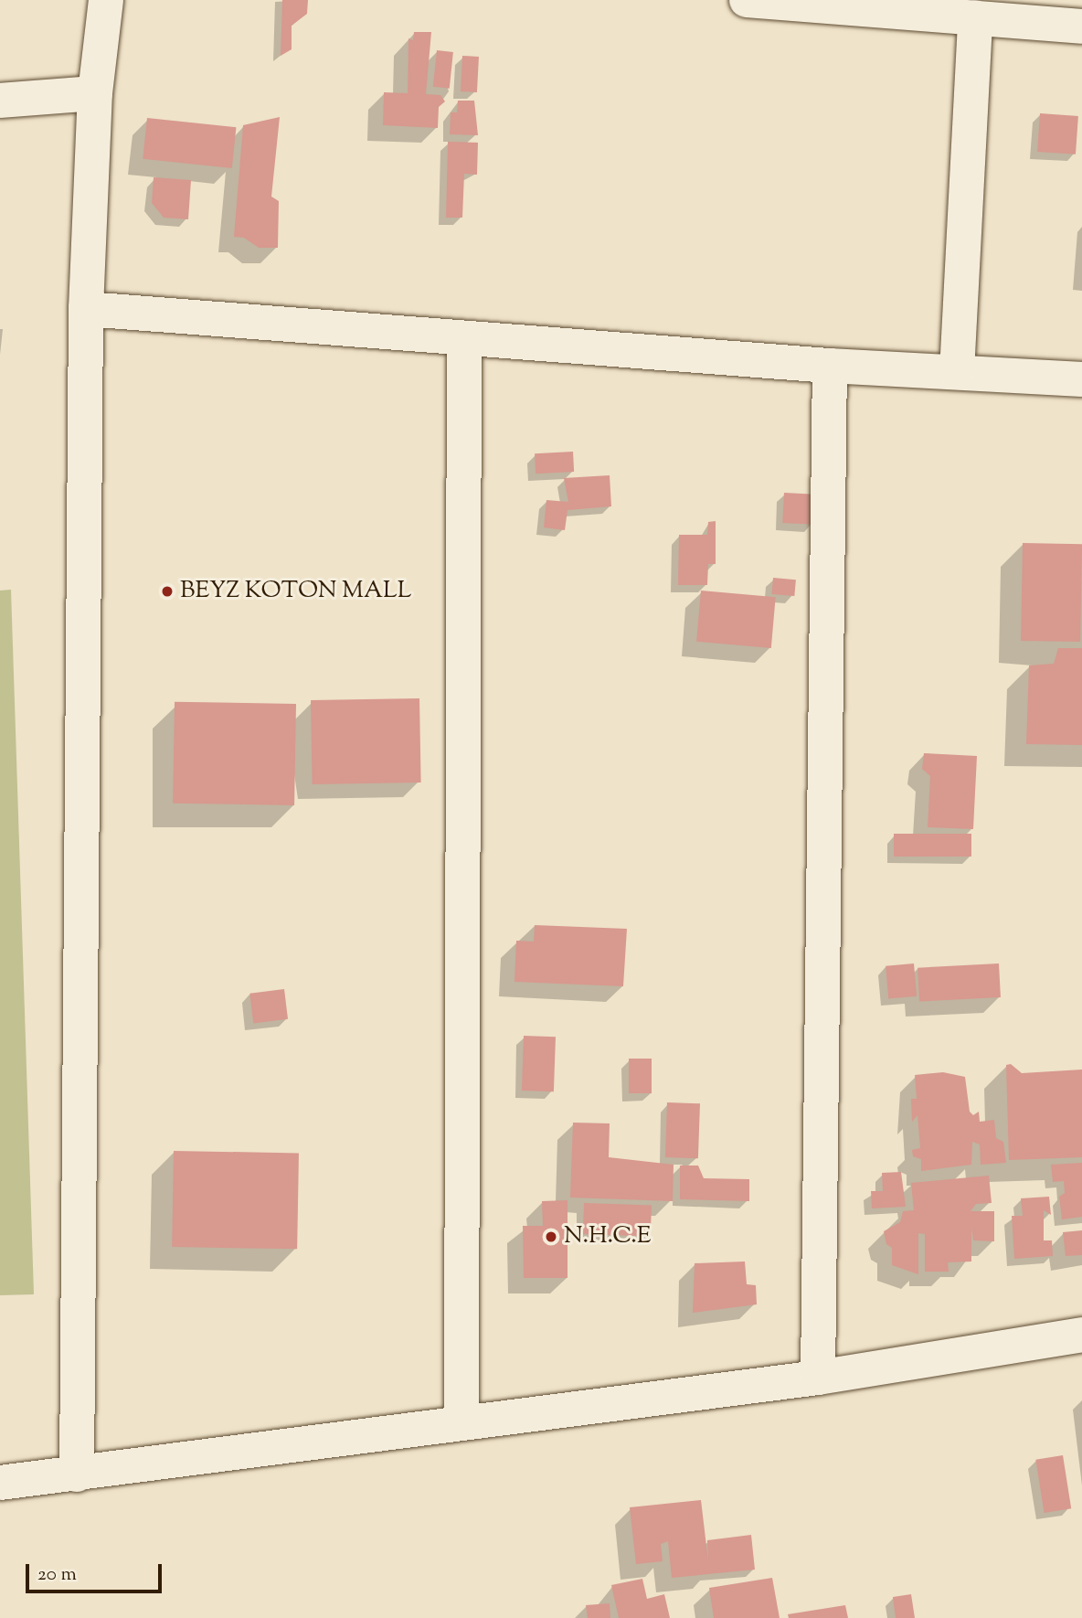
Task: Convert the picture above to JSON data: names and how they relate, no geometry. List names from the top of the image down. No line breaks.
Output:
{"places":["BEYZ KOTON MALL","N.H.C.E"],"scale_bar":"20 m"}
